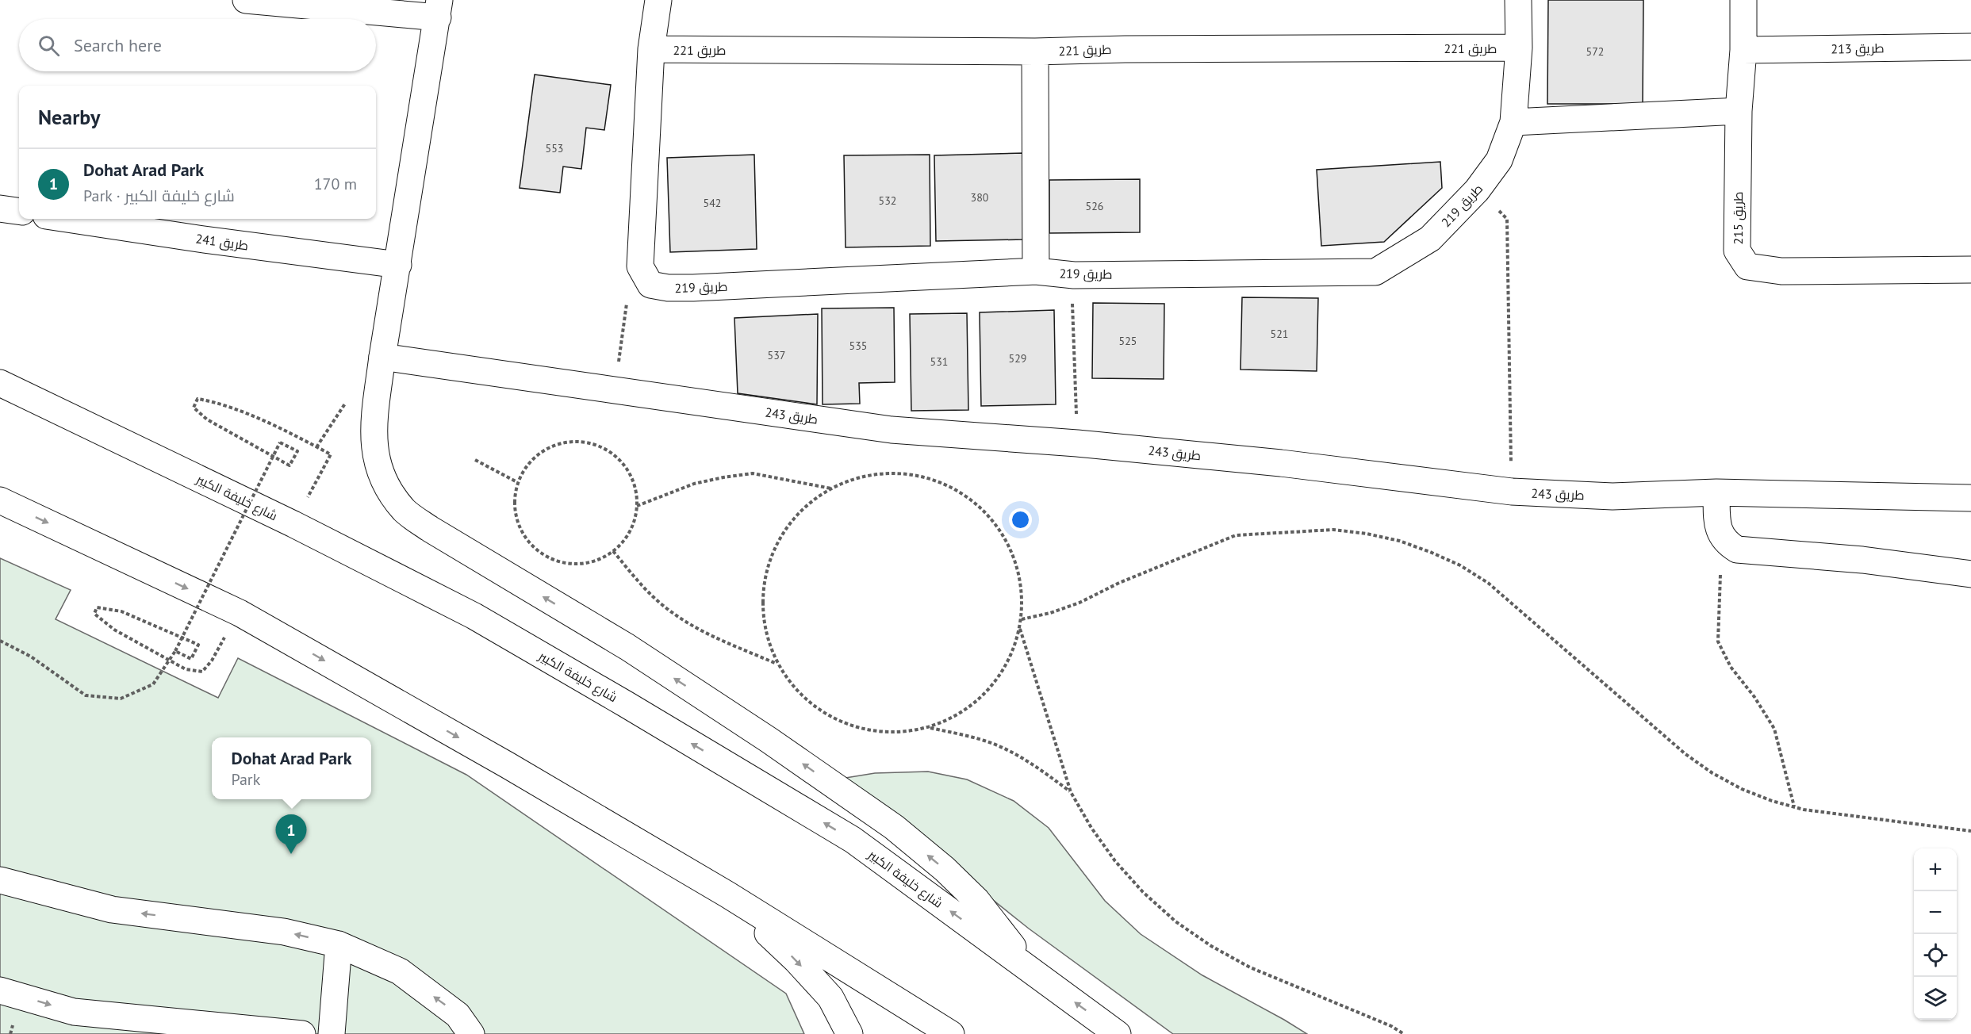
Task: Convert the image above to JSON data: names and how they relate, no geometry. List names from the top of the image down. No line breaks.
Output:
{"streets":{"street":["طريق 221","طريق 213","طريق 219","طريق 215","طريق 241","طريق 243","شارع خليفة الكبير"]},"crossings":[["طريق 213","طريق 215"]],"house_numbers":["572","553","380","532","542","526","521","525","535","537","529","531"],"page":{"search":"Search here","heading":"Nearby","list":[{"mark":"1","name":"Dohat Arad Park","note":"Park · شارع خليفة الكبير","value":"170 m"}],"popup":["Dohat Arad Park","Park"],"pins":"1","map_buttons":["+","−"]}}
